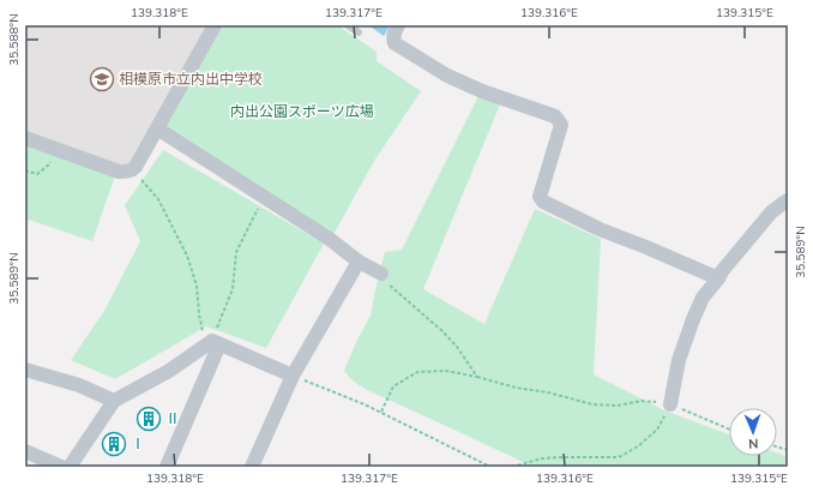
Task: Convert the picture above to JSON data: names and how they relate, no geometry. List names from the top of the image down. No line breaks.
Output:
{"parks":["内出公園スポーツ広場"],"places":{"school or university":["相模原市立内出中学校"],"building":["Ⅱ","Ⅰ"]},"north":"bottom","coordinates":["139.318°E","139.317°E","139.316°E","139.315°E","35.588°N","35.589°N"]}
